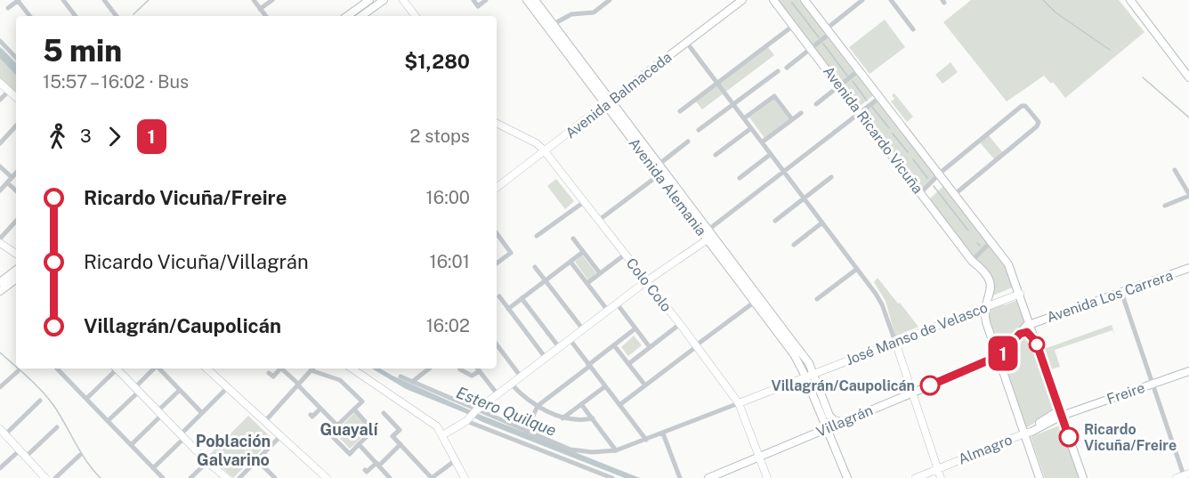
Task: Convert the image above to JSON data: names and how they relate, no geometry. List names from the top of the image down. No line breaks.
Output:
{"streets":{"main road":["Avenida Balmaceda","Avenida Ricardo Vicuña","Avenida Alemania","Avenida Los Carrera","Freire","Villagrán","Almagro"],"street":["Colo Colo","José Manso de Velasco"]},"crossings":[["Avenida Balmaceda","Avenida Alemania"],["Avenida Balmaceda","Colo Colo"],["Avenida Ricardo Vicuña","Avenida Los Carrera"],["Avenida Ricardo Vicuña","José Manso de Velasco"],["Avenida Ricardo Vicuña","Freire"],["Avenida Ricardo Vicuña","Villagrán"],["Avenida Ricardo Vicuña","Almagro"],["Avenida Alemania","José Manso de Velasco"],["Avenida Alemania","Villagrán"],["Colo Colo","José Manso de Velasco"],["Colo Colo","Villagrán"],["Avenida Los Carrera","Villagrán"],["Freire","Almagro"]],"districts":["Guayalí","Población Galvarino"],"water":["Estero Quilque"],"places":["Villagrán/Caupolicán","Ricardo Vicuña/Freire"],"lines":["bus line 1"],"page":{"on_map":"1","heading":["5 min","15:57 – 16:02 · Bus","$1,280"],"legs":["3","1","2 stops"],"list":[{"name":"Ricardo Vicuña/Freire","value":"16:00"},{"name":"Ricardo Vicuña/Villagrán","value":"16:01"},{"name":"Villagrán/Caupolicán","value":"16:02"}]}}
